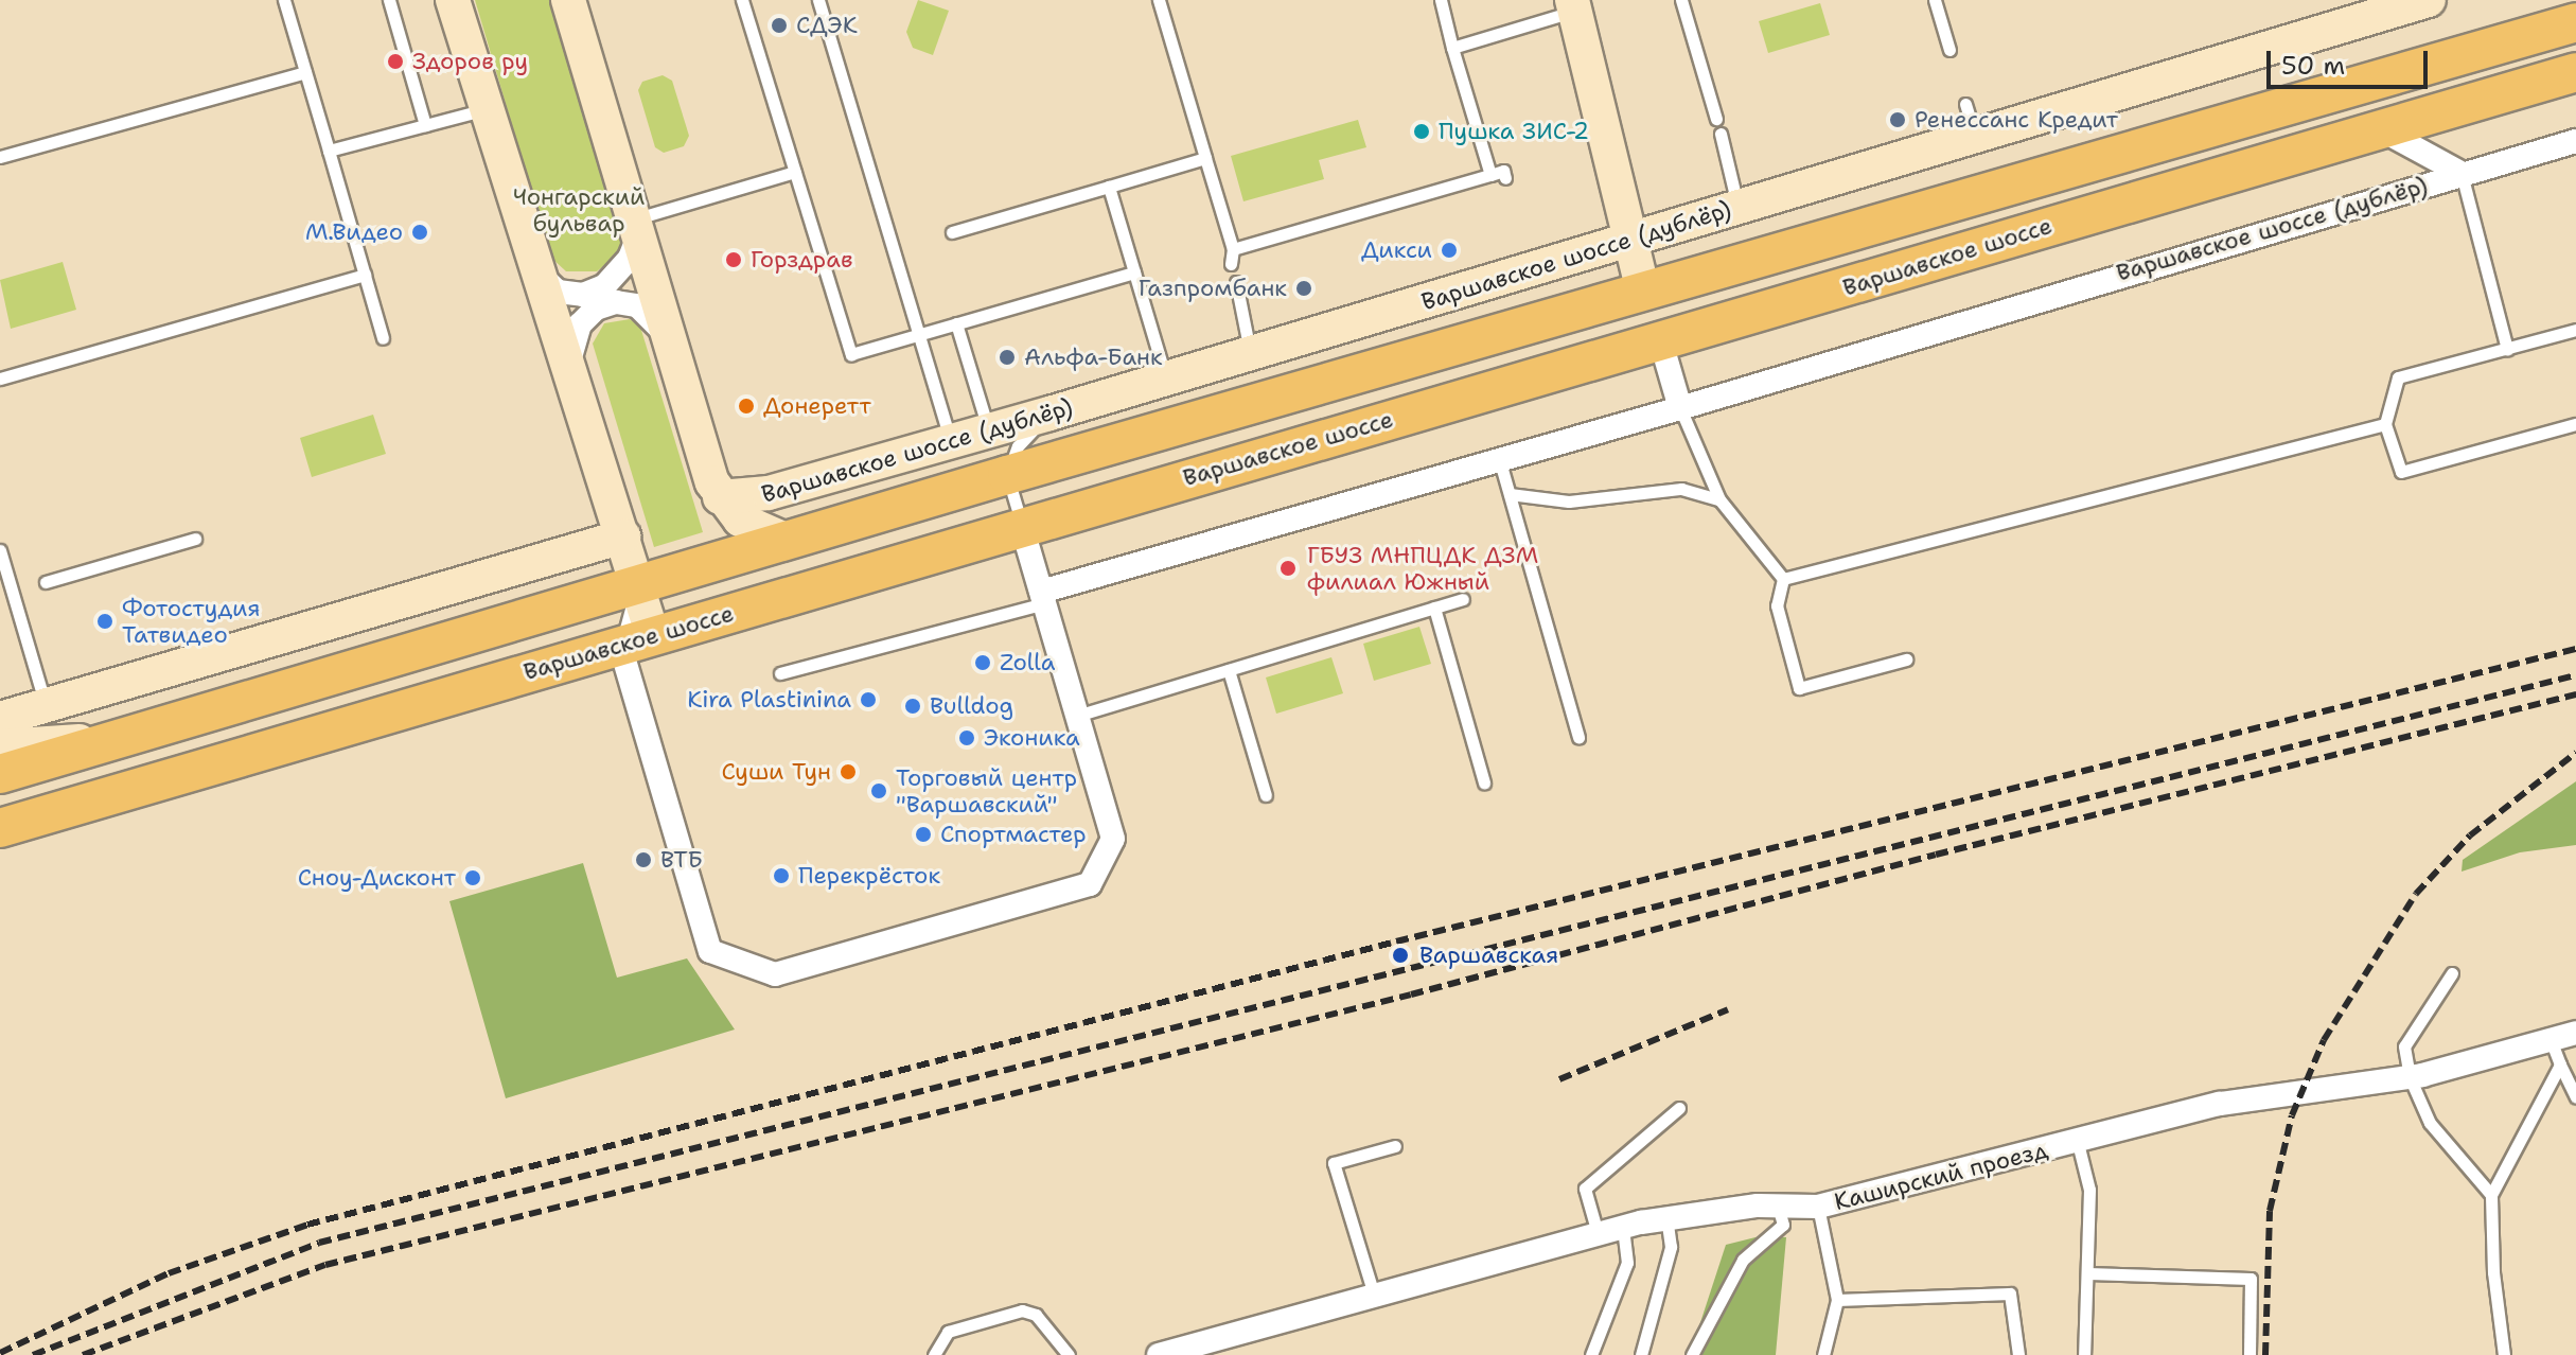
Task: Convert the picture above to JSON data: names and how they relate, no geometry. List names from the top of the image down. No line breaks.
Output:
{"streets":{"main road":["Варшавское шоссе"],"street":["Варшавское шоссе (дублёр)","Каширский проезд"]},"parks":["Чонгарский бульвар"],"places":["СДЭК","Здоров ру","Ренессанс Кредит","Пушка ЗИС-2","М.Видео","Дикси","Горздрав","Газпромбанк","Альфа-Банк","Донеретт","ГБУЗ МНПЦДК ДЗМ филиал Южный","Фотостудия Татвидео","Zolla","Kira Plastinina","Bulldog","Эконика","Суши Тун","Торговый центр \"Варшавский\"","Спортмастер","ВТБ","Перекрёсток","Сноу-Дисконт","Варшавская"],"scale_bar":"50 m"}
